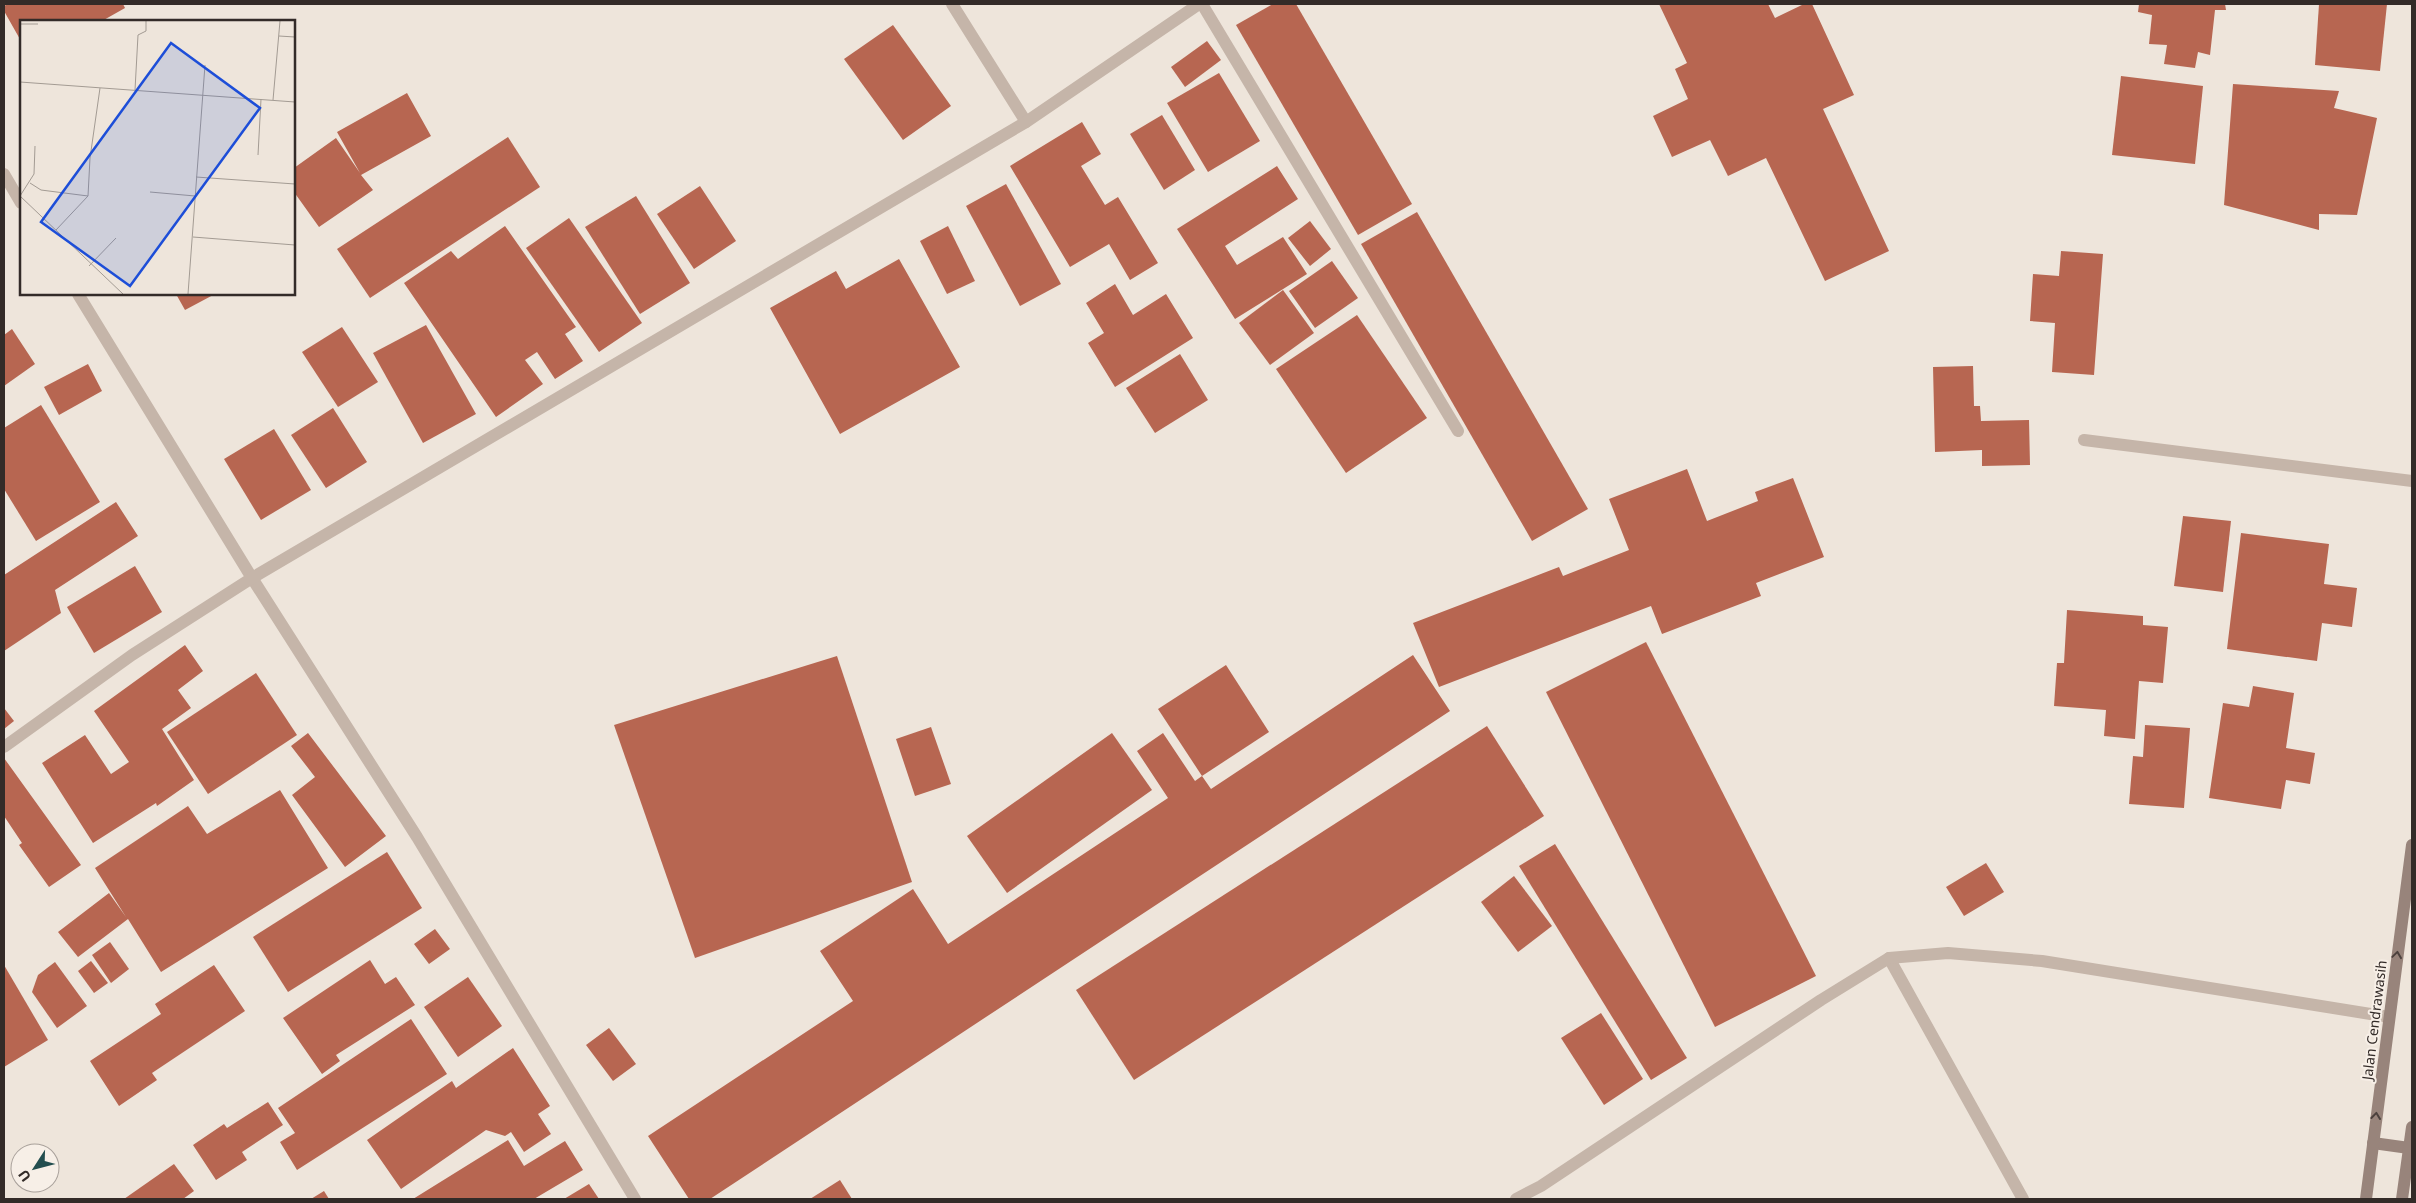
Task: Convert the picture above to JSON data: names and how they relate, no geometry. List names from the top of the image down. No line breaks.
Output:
{"streets":{"main road":["Jalan Cendrawasih"]},"one_way":["Jalan Cendrawasih"],"north":"bottom left"}
